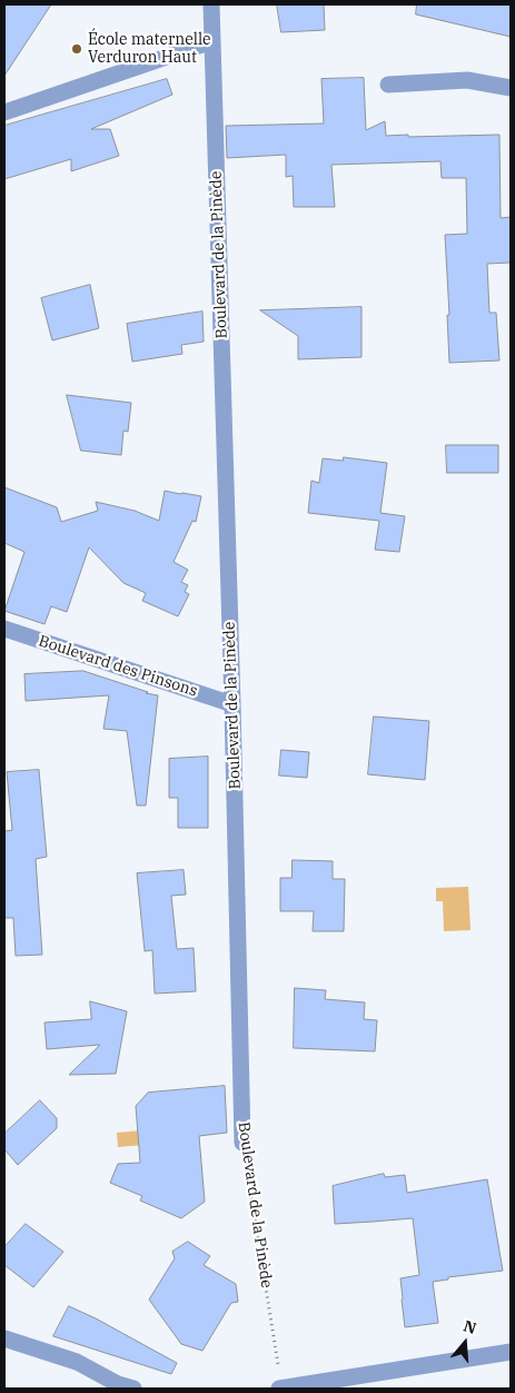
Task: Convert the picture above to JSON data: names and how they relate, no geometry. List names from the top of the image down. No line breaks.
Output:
{"streets":{"street":["Boulevard de la Pinède","Boulevard des Pinsons"]},"crossings":[["Boulevard de la Pinède","Boulevard des Pinsons"]],"places":["École maternelle Verduron Haut"],"north":"top"}
